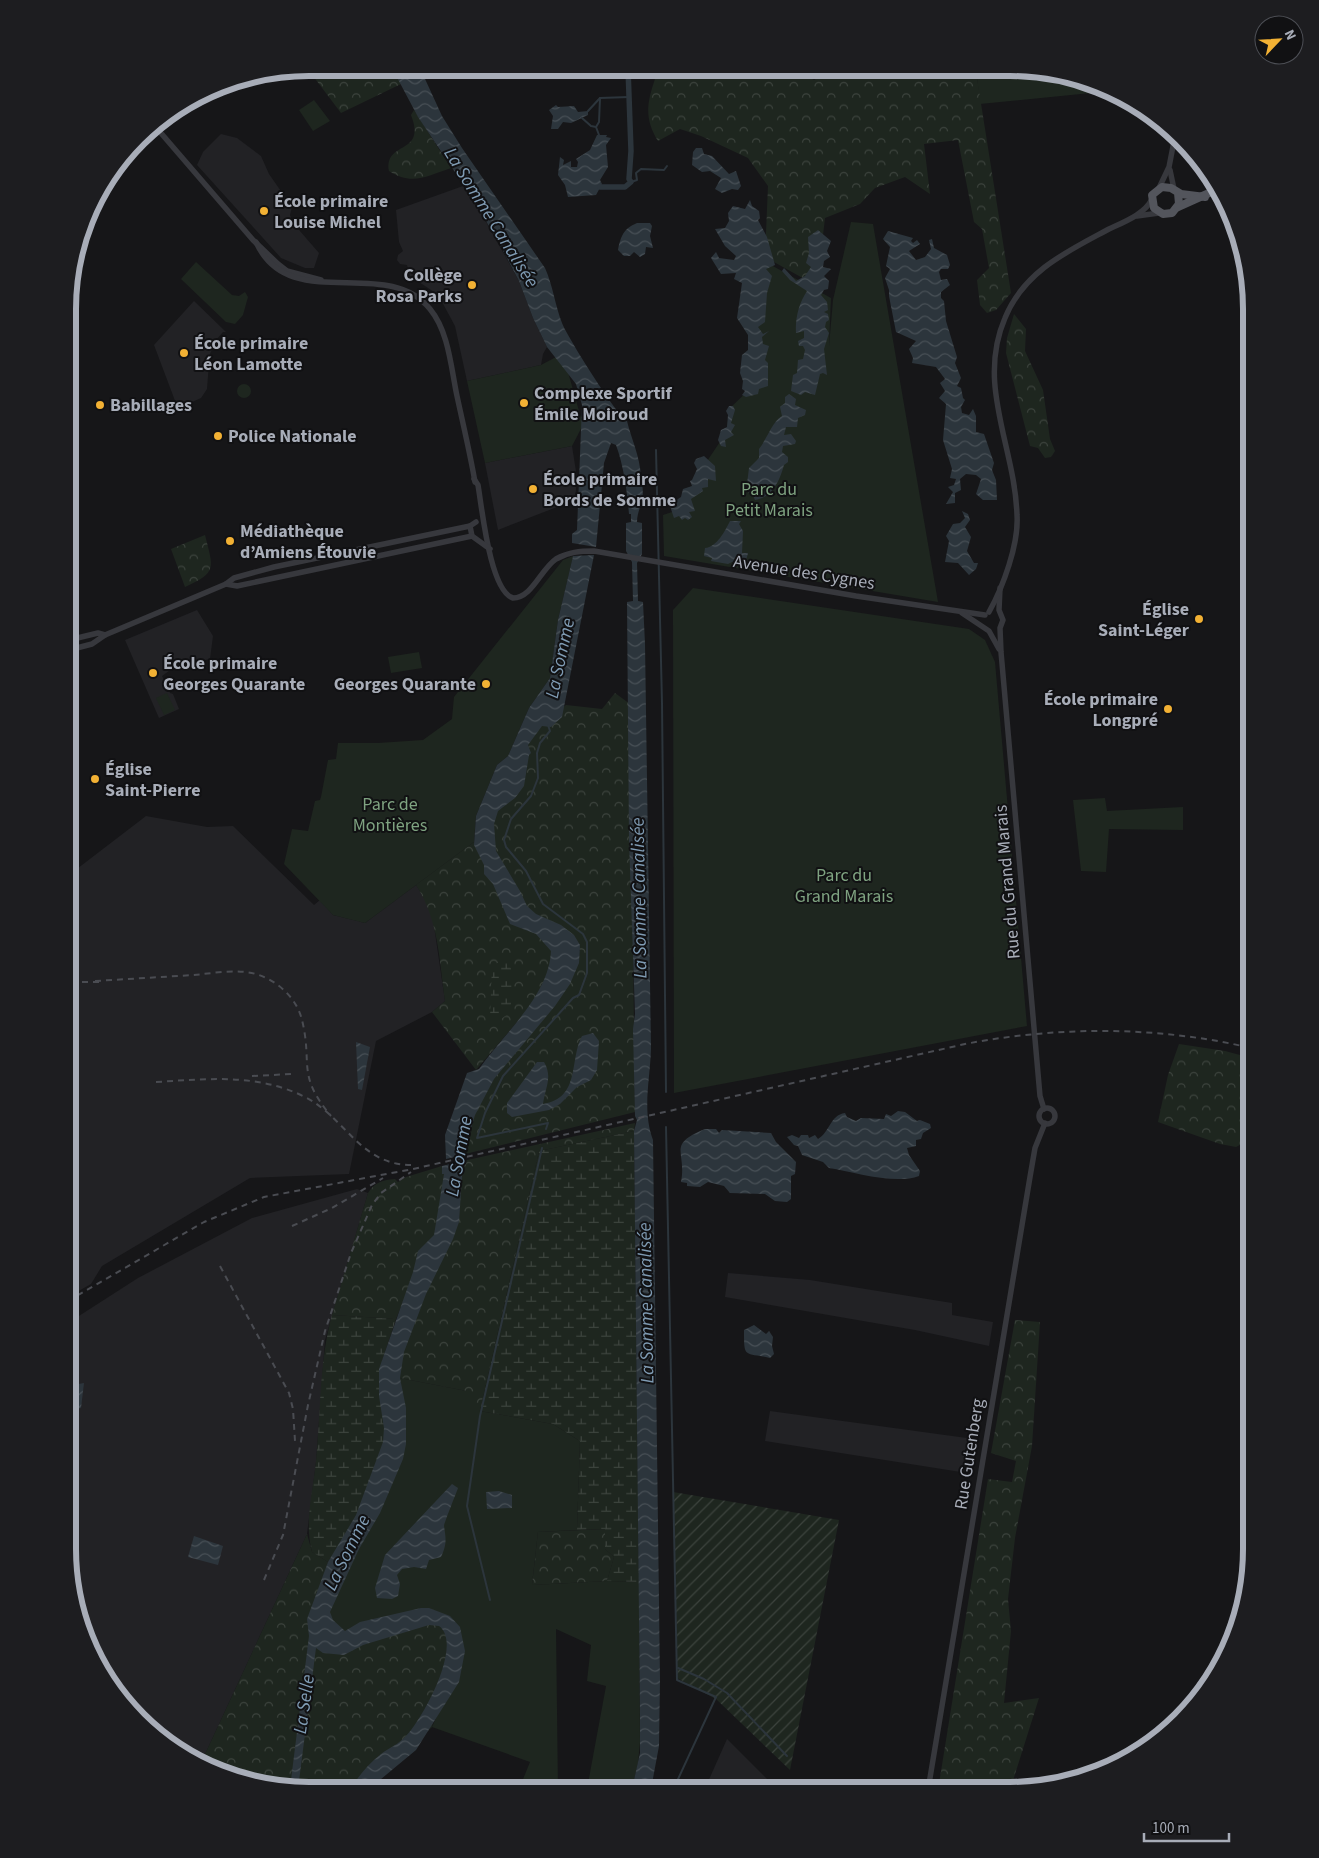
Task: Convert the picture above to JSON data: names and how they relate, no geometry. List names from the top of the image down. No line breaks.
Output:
{"streets":{"street":["Avenue des Cygnes","Rue du Grand Marais","Rue Gutenberg"]},"crossings":[["Avenue des Cygnes","Rue du Grand Marais"],["Rue du Grand Marais","Rue Gutenberg"]],"water":["La Somme Canalisée","La Somme","La Selle"],"parks":["Parc du Petit Marais","Parc de Montières","Parc du Grand Marais"],"places":["École primaire Louise Michel","Collège Rosa Parks","École primaire Léon Lamotte","Complexe Sportif Émile Moiroud","Babillages","Police Nationale","École primaire Bords de Somme","Médiathèque d’Amiens Étouvie","Église Saint-Léger","École primaire Georges Quarante","Georges Quarante","École primaire Longpré","Église Saint-Pierre"],"scale_bar":"100 m","north":"top right"}
